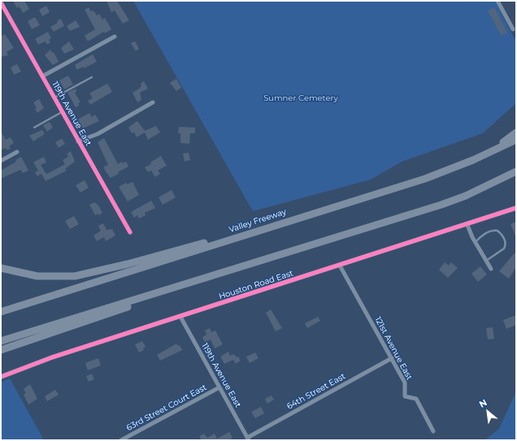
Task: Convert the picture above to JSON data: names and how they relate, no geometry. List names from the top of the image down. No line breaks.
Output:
{"streets":{"highway":["Valley Freeway"],"street":["119th Avenue East","Houston Road East","121st Avenue East","64th Street East","63rd Street Court East"]},"crossings":[["119th Avenue East","Houston Road East"],["119th Avenue East","64th Street East"],["119th Avenue East","63rd Street Court East"],["Houston Road East","121st Avenue East"],["121st Avenue East","64th Street East"]],"parks":["Sumner Cemetery"],"north":"top left"}
